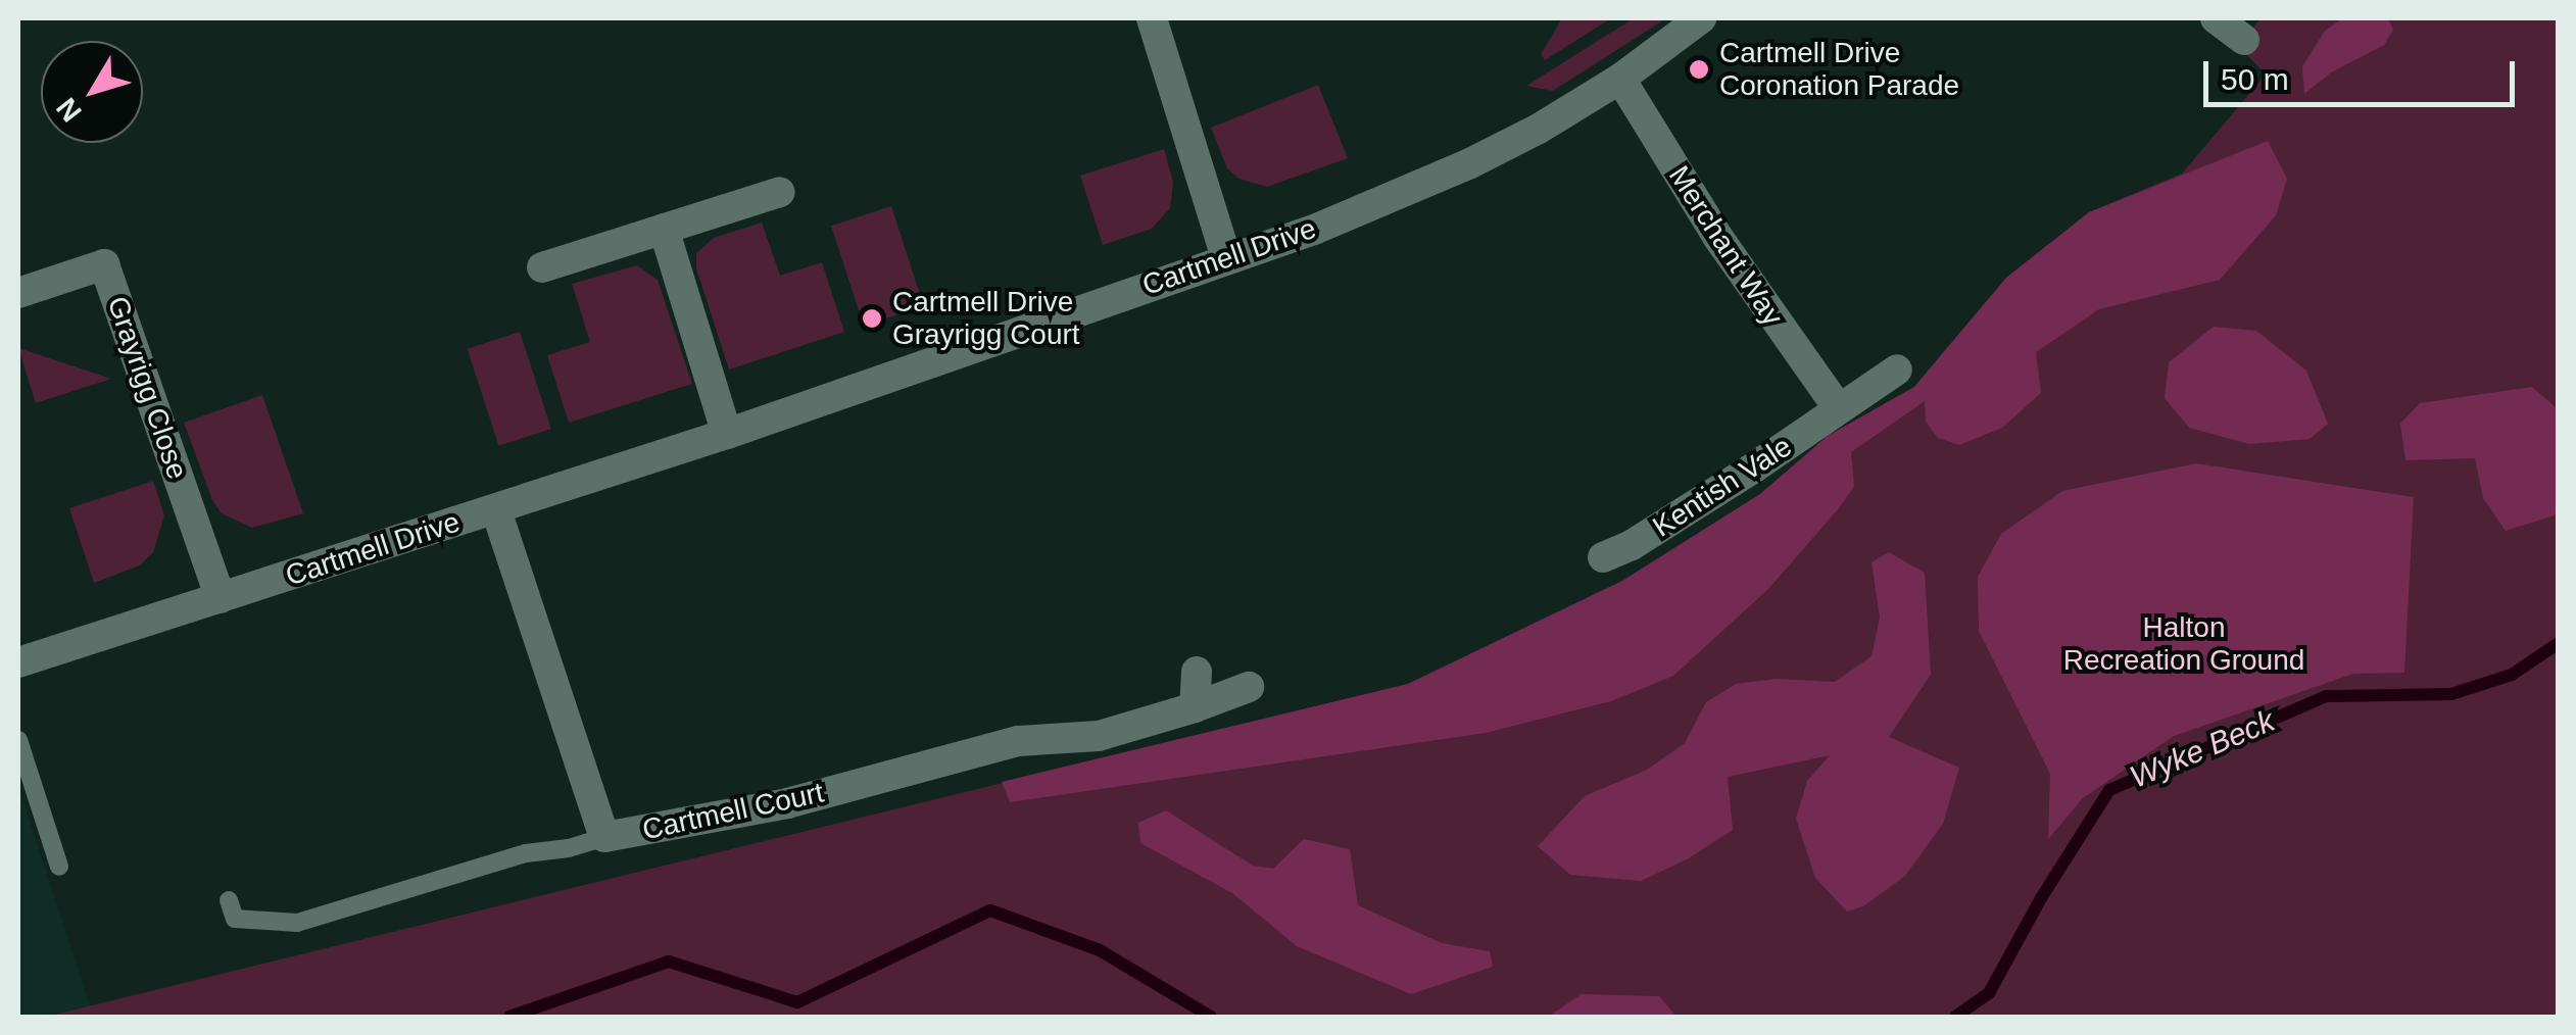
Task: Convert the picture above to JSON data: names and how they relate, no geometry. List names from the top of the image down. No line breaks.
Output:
{"streets":{"street":["Merchant Way","Cartmell Drive","Grayrigg Close","Kentish Vale","Cartmell Court"]},"crossings":[["Merchant Way","Cartmell Drive"],["Merchant Way","Kentish Vale"],["Cartmell Drive","Grayrigg Close"],["Cartmell Drive","Cartmell Court"]],"water":["Wyke Beck"],"parks":["Halton Recreation Ground"],"places":["Cartmell Drive Coronation Parade","Cartmell Drive Grayrigg Court"],"scale_bar":"50 m","north":"bottom left"}
